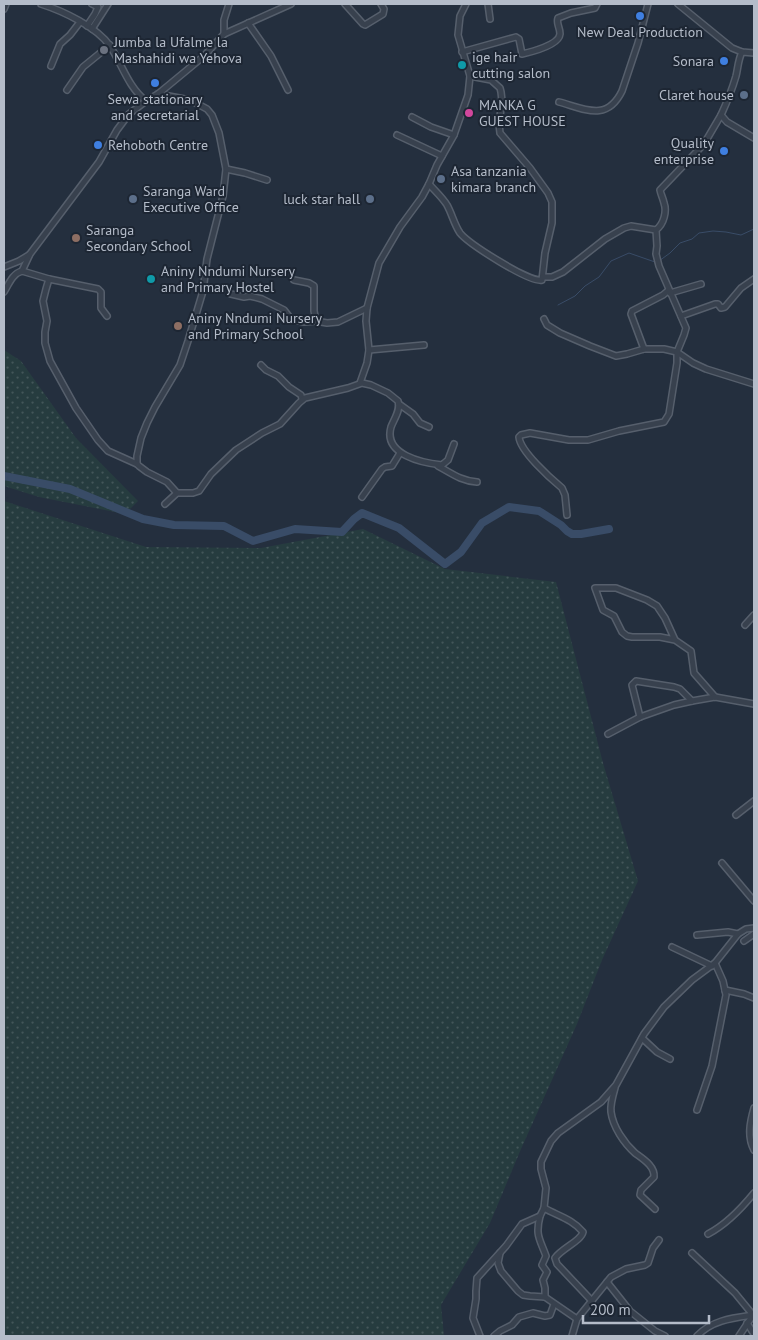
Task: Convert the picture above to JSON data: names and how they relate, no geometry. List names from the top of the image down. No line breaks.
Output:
{"places":["New Deal Production","Jumba la Ufalme la Mashahidi wa Yehova","Sonara","ige hair cutting salon","Sewa stationary and secretarial","Claret house","MANKA G GUEST HOUSE","Rehoboth Centre","Quality enterprise","Asa tanzania kimara branch","Saranga Ward Executive Office","luck star hall","Saranga Secondary School","Aniny Nndumi Nursery and Primary Hostel","Aniny Nndumi Nursery and Primary School"],"scale_bar":"200 m"}
